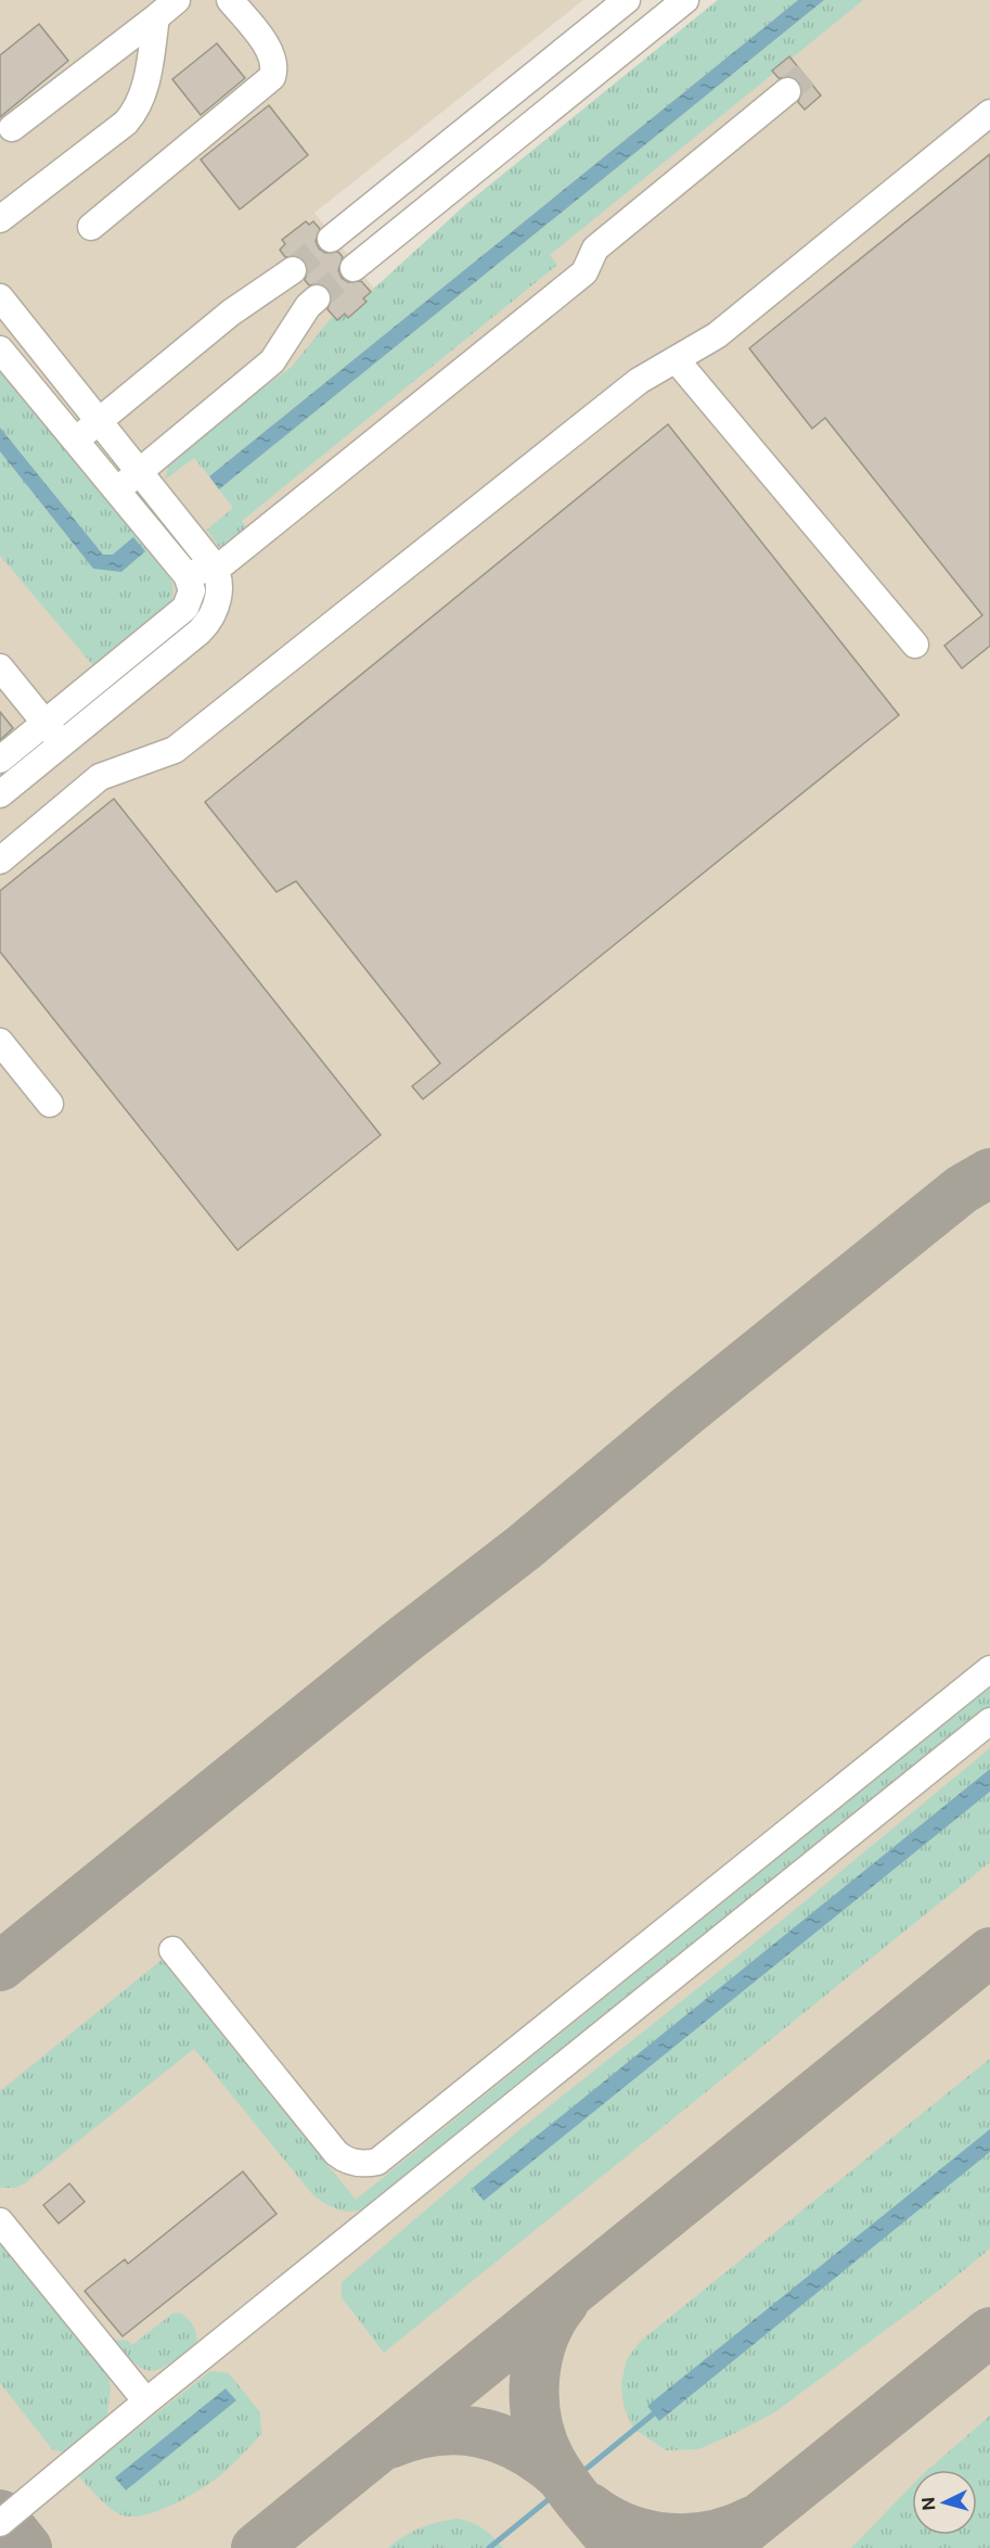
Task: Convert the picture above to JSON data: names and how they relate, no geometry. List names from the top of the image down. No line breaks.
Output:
{"north":"left"}
